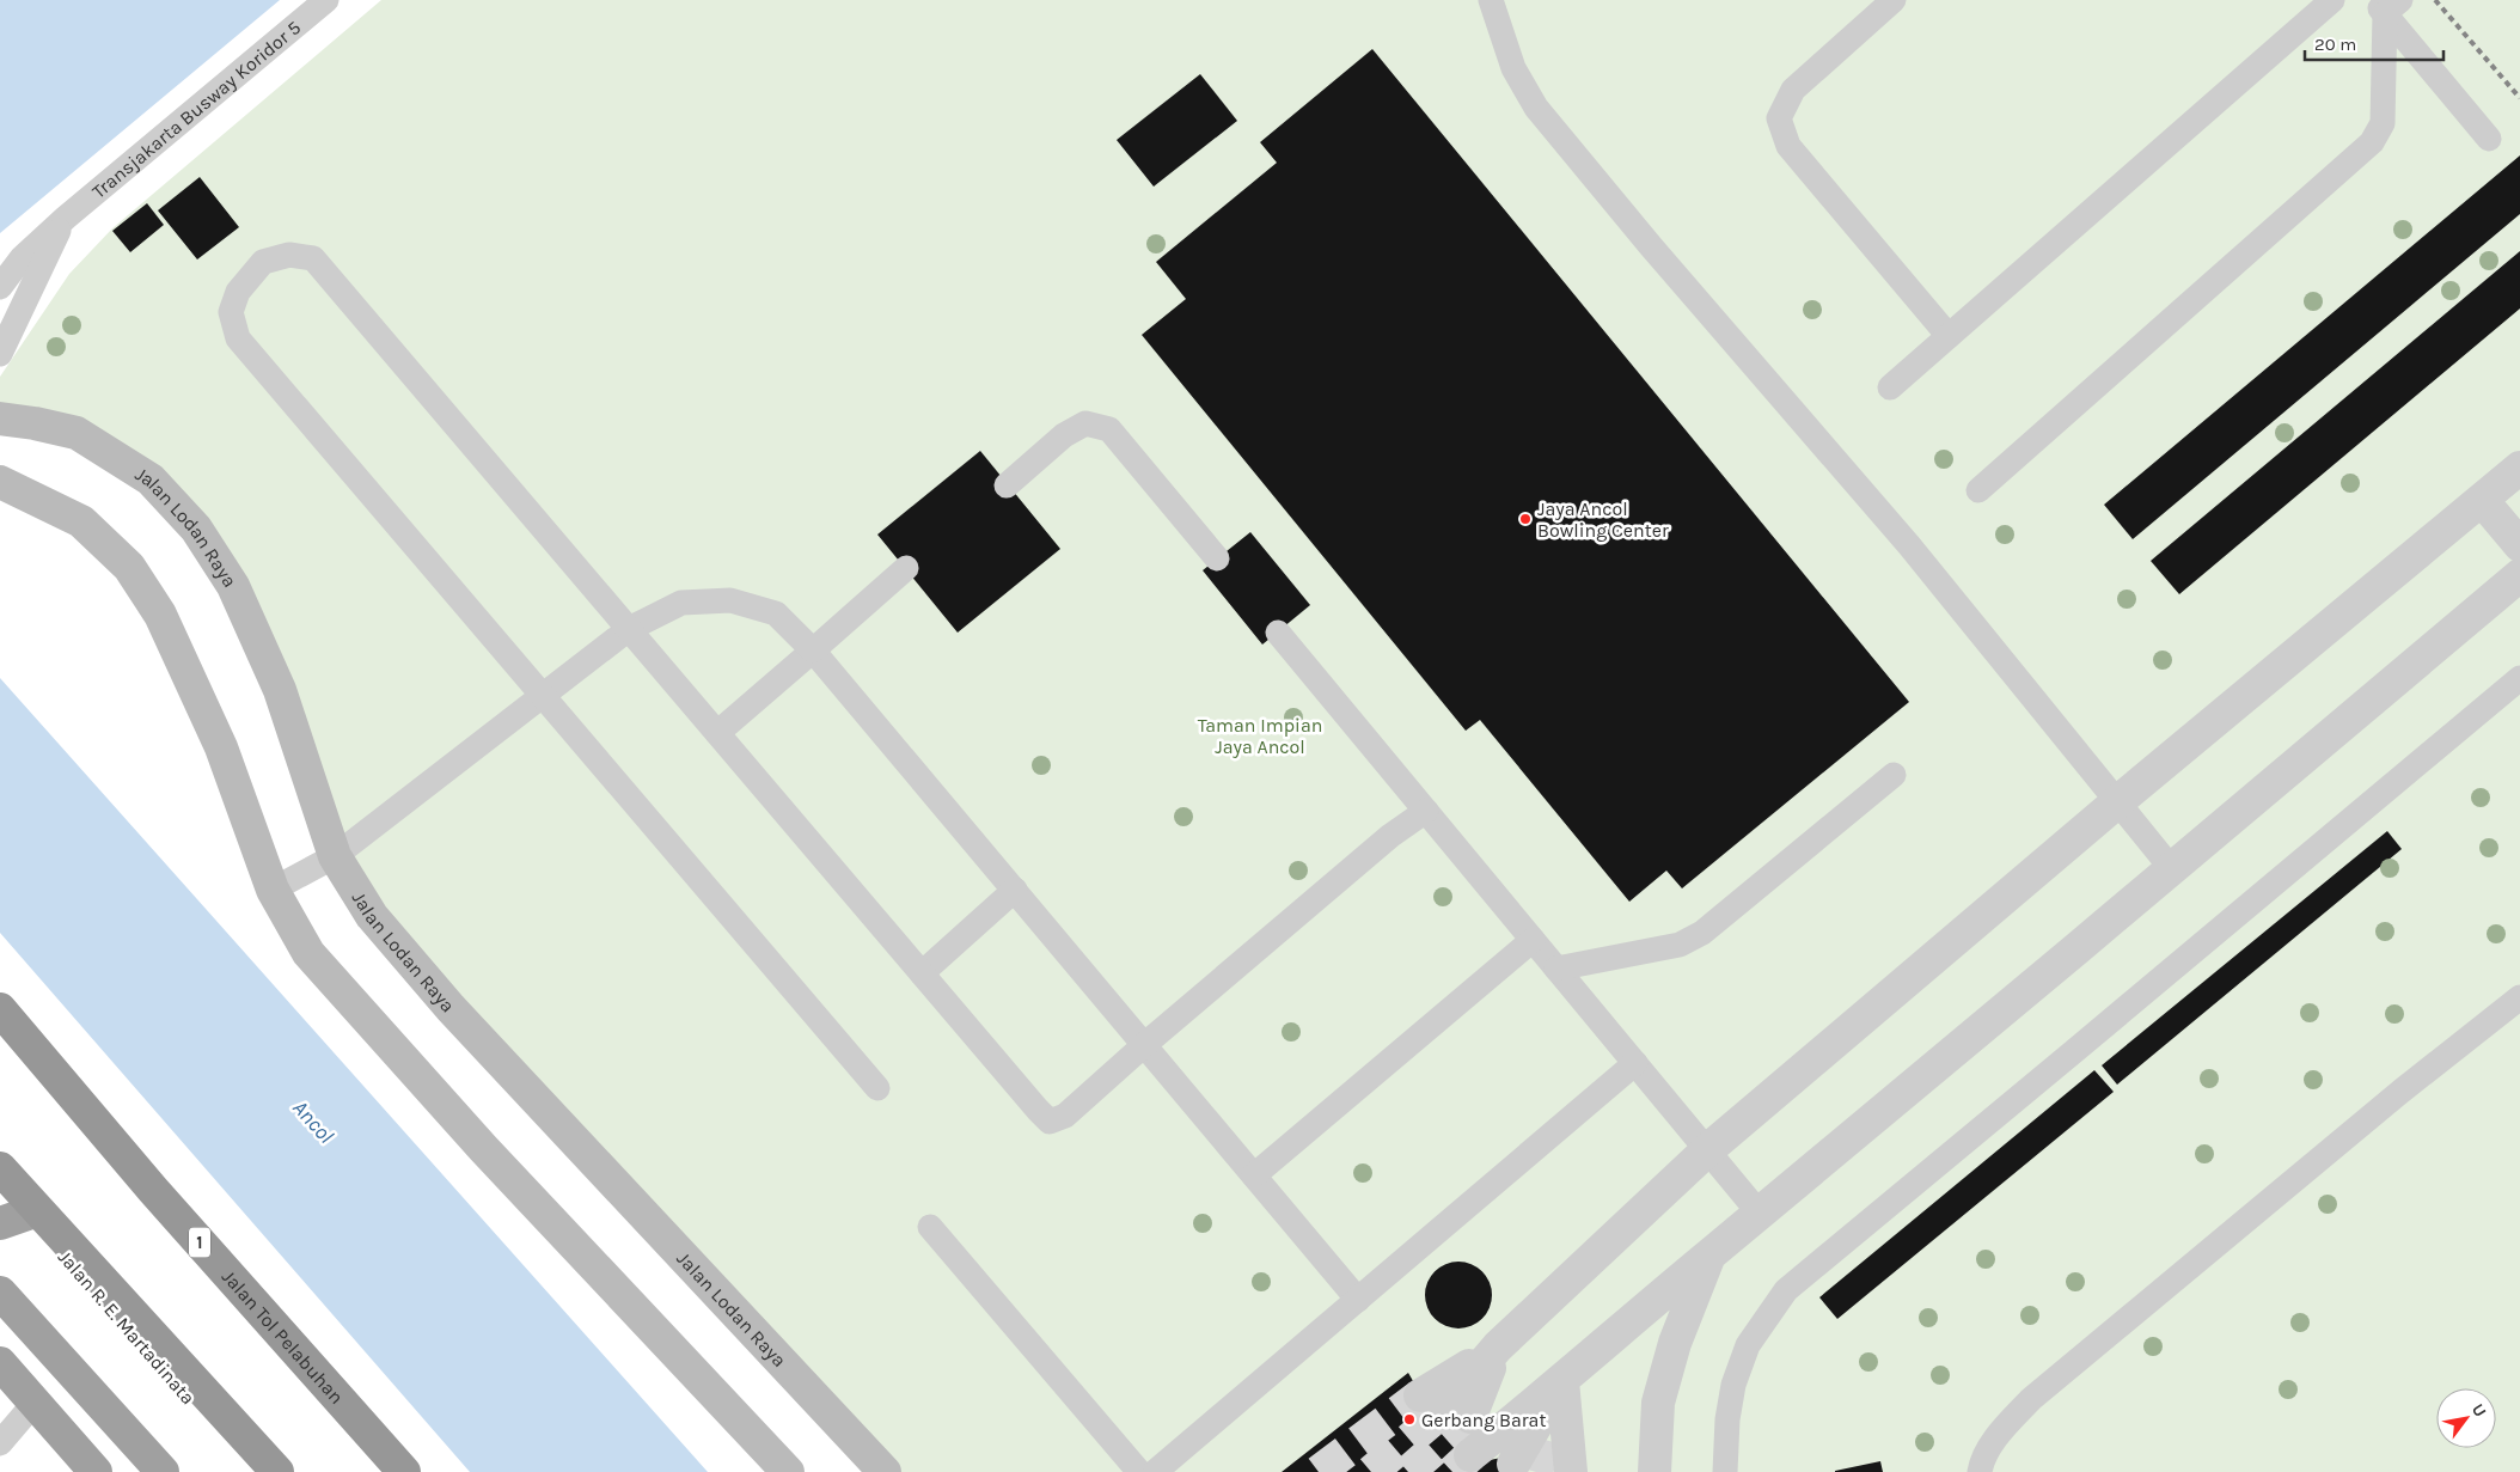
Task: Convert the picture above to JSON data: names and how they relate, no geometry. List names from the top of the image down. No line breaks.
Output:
{"streets":{"highway":["1","Jalan R. E. Martadinata","Jalan Tol Pelabuhan"],"main road":["Jalan Lodan Raya"],"lane":["Transjakarta Busway Koridor 5"]},"water":["Ancol"],"parks":["Taman Impian Jaya Ancol"],"places":["Jaya Ancol Bowling Center","Gerbang Barat"],"scale_bar":"20 m","north":"top right"}
